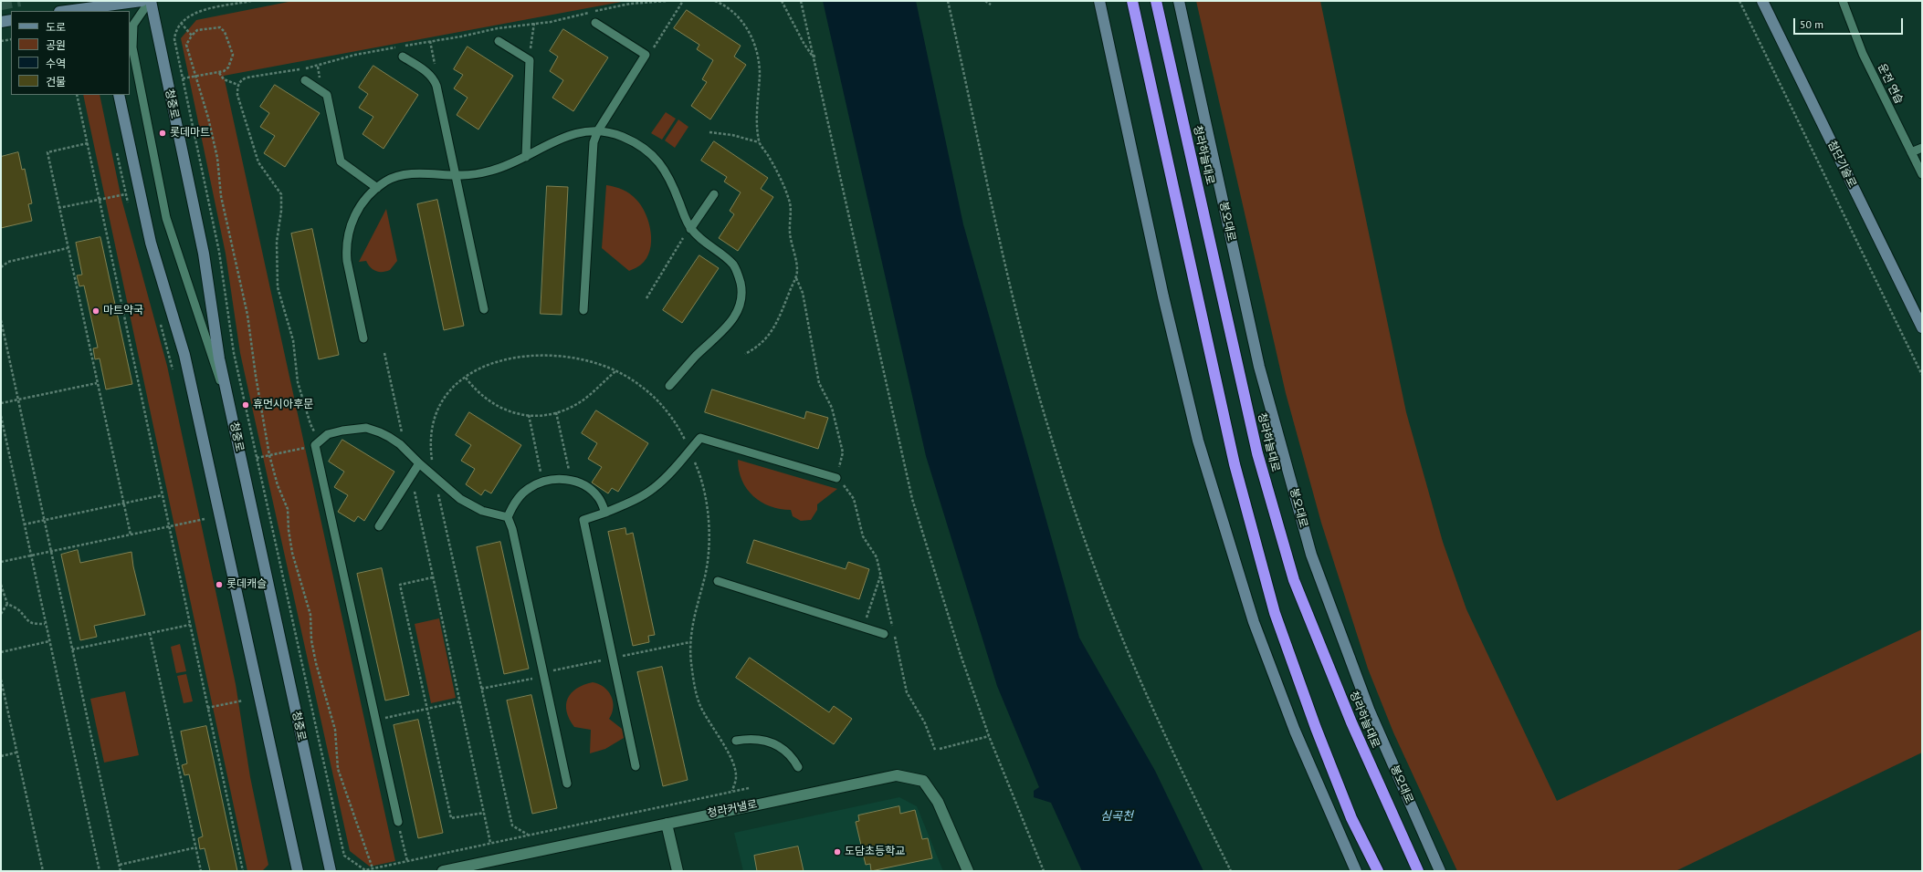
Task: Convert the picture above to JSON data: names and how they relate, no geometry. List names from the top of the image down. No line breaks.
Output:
{"streets":{"highway":["청라하늘대로"],"street":["청중로","첨단기술로","봉오대로","청라커낼로"],"lane":["운전 연습"]},"water":["심곡천"],"places":["롯데마트","마트약국","휴먼시아후문","롯데캐슬","도담초등학교"],"legend":["도로","공원","수역","건물"],"scale_bar":"50 m"}
